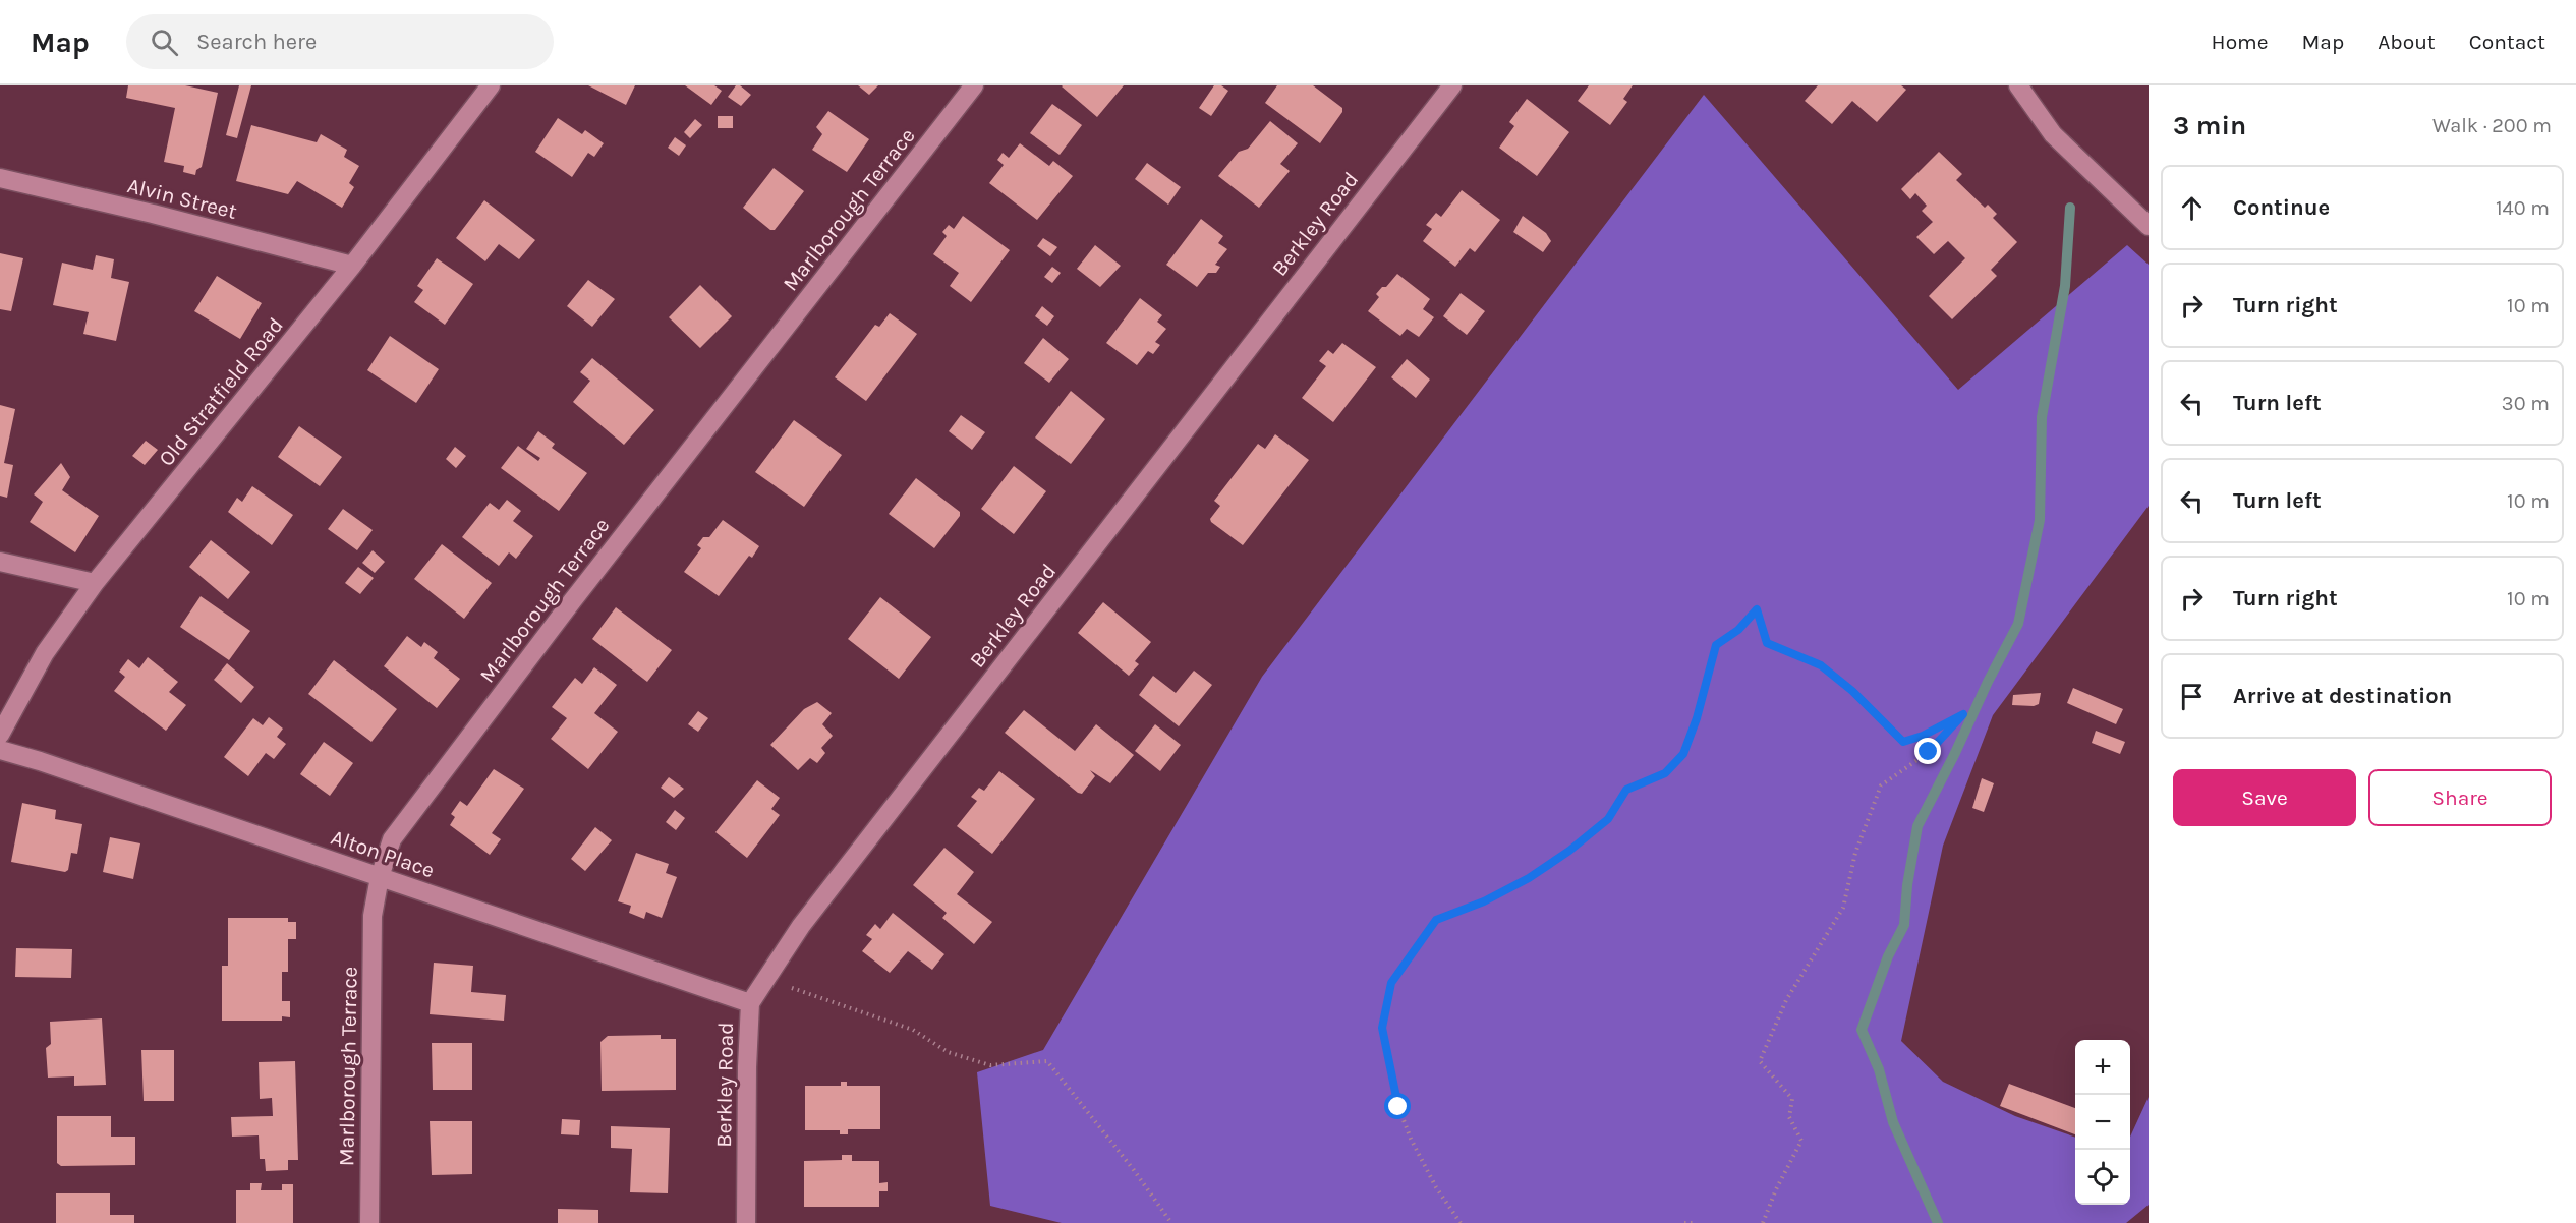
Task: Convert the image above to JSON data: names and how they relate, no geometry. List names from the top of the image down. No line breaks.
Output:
{"streets":{"street":["Alvin Street","Marlborough Terrace","Berkley Road","Old Stratfield Road","Alton Place"]},"crossings":[["Alvin Street","Old Stratfield Road"],["Marlborough Terrace","Alton Place"],["Berkley Road","Alton Place"]],"page":{"header":"Map","search":"Search here","nav":["Home","Map","About","Contact"],"heading":["3 min","Walk · 200 m"],"list":[["Continue","140 m"],["Turn right","10 m"],["Turn left","30 m"],["Turn left","10 m"],["Turn right","10 m"],"Arrive at destination"],"buttons":["Save","Share"],"map_buttons":["+","−"]}}
